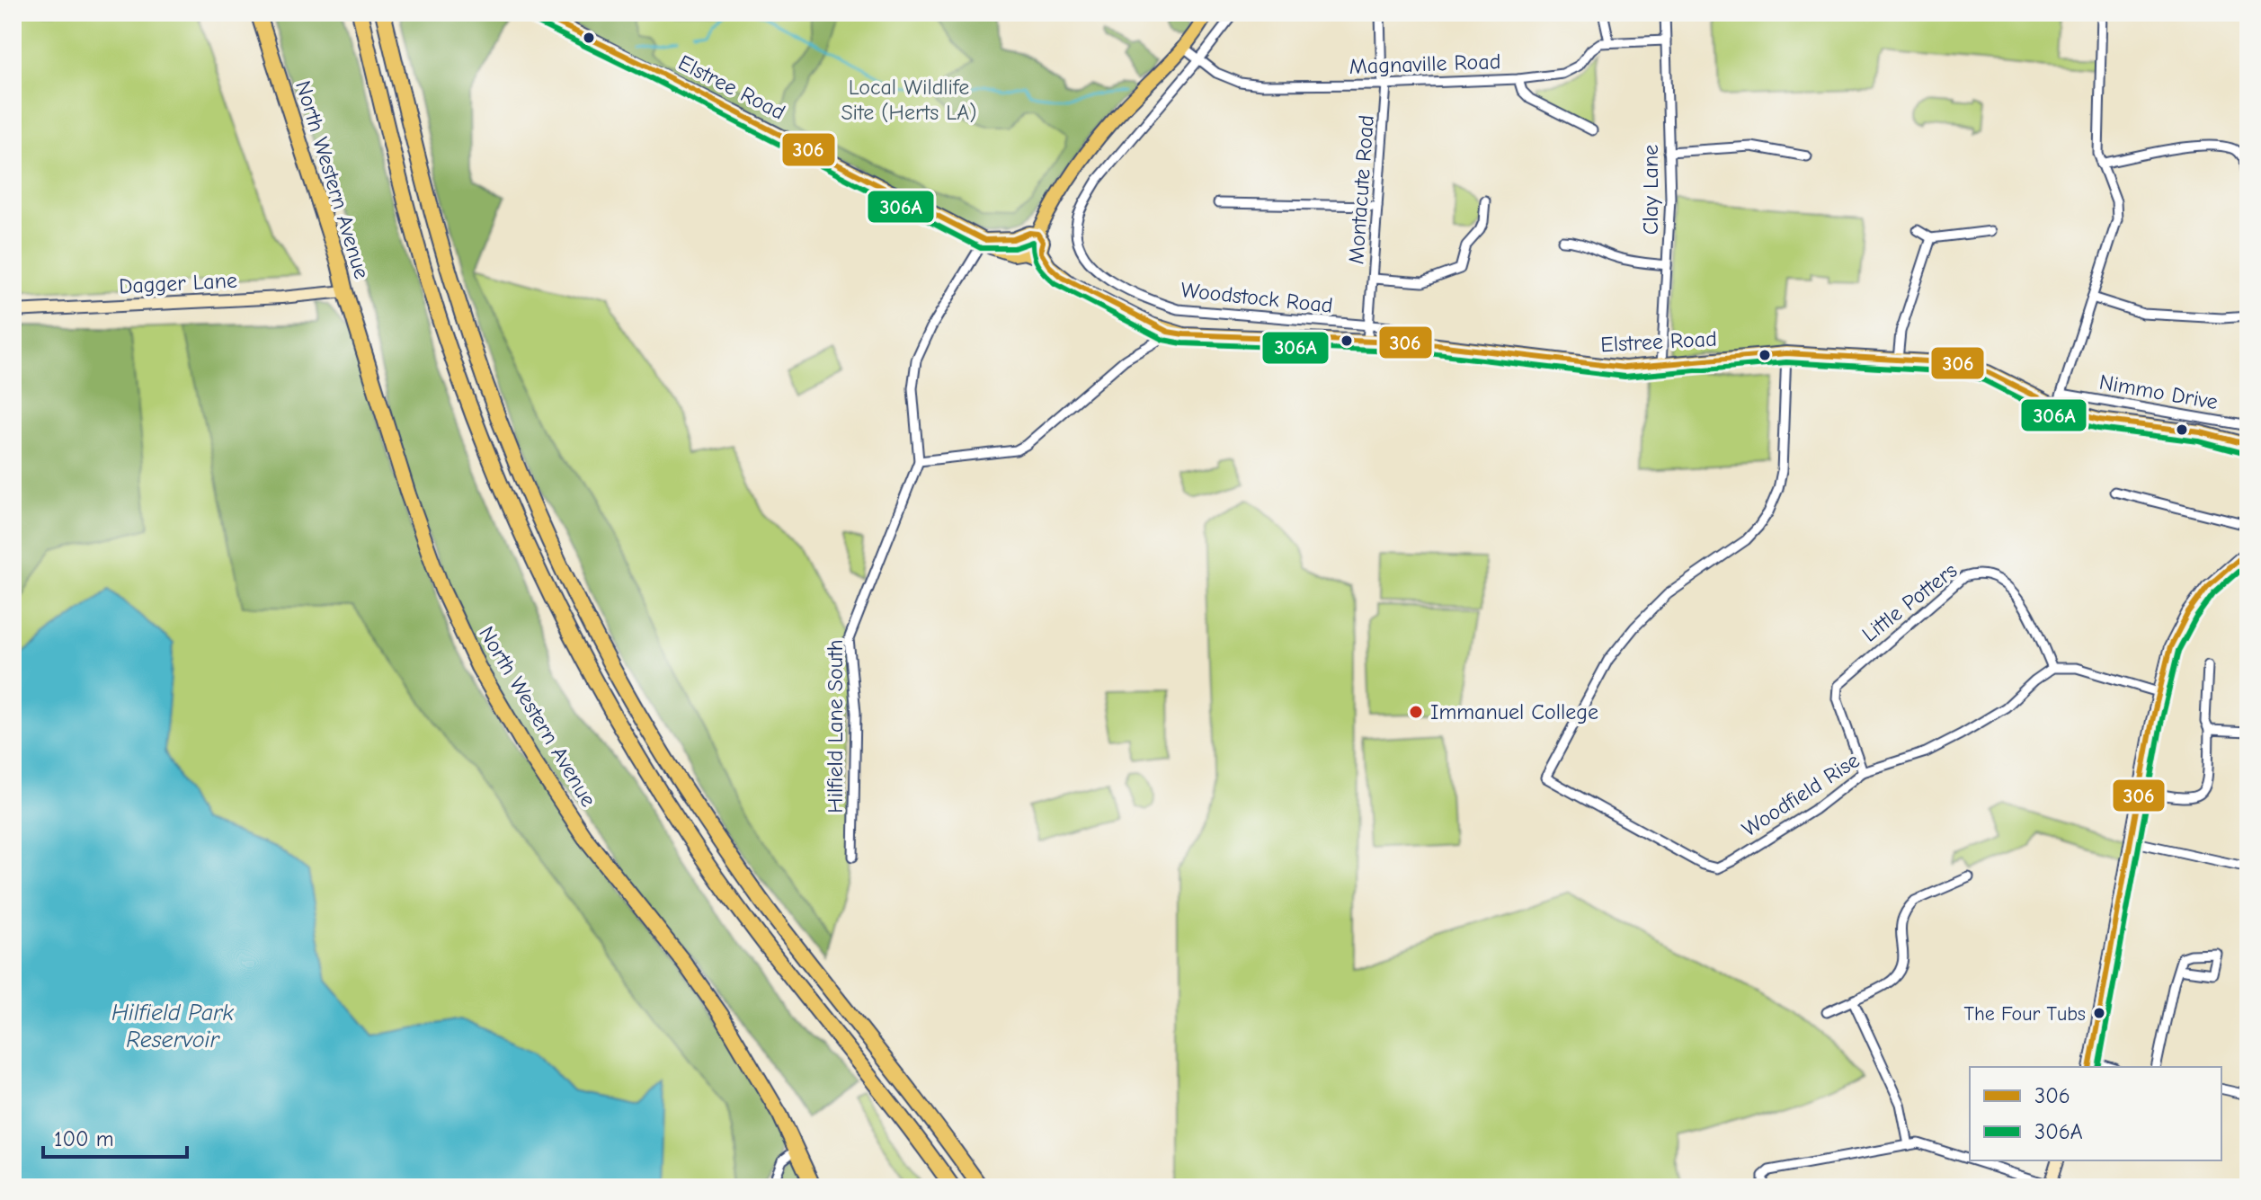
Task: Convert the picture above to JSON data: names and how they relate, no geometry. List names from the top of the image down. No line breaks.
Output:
{"streets":{"highway":["North Western Avenue"],"main road":["Elstree Road"],"street":["Magnaville Road","Montacute Road","Clay Lane","Dagger Lane","Woodstock Road","Nimmo Drive","Little Potters","Hilfield Lane South","Woodfield Rise"]},"crossings":[["Magnaville Road","Montacute Road"],["Magnaville Road","Woodstock Road"],["Elstree Road","Montacute Road"],["Elstree Road","Clay Lane"],["Elstree Road","Nimmo Drive"],["Elstree Road","Hilfield Lane South"],["Elstree Road","Woodfield Rise"],["North Western Avenue","Dagger Lane"],["Montacute Road","Woodstock Road"],["Little Potters","Woodfield Rise"]],"water":["Hilfield Park Reservoir"],"parks":["Local Wildlife Site (Herts LA)"],"places":["Immanuel College","The Four Tubs"],"lines":["transit line 306","transit line 306A"],"legend":["306","306A"],"scale_bar":"100 m"}
